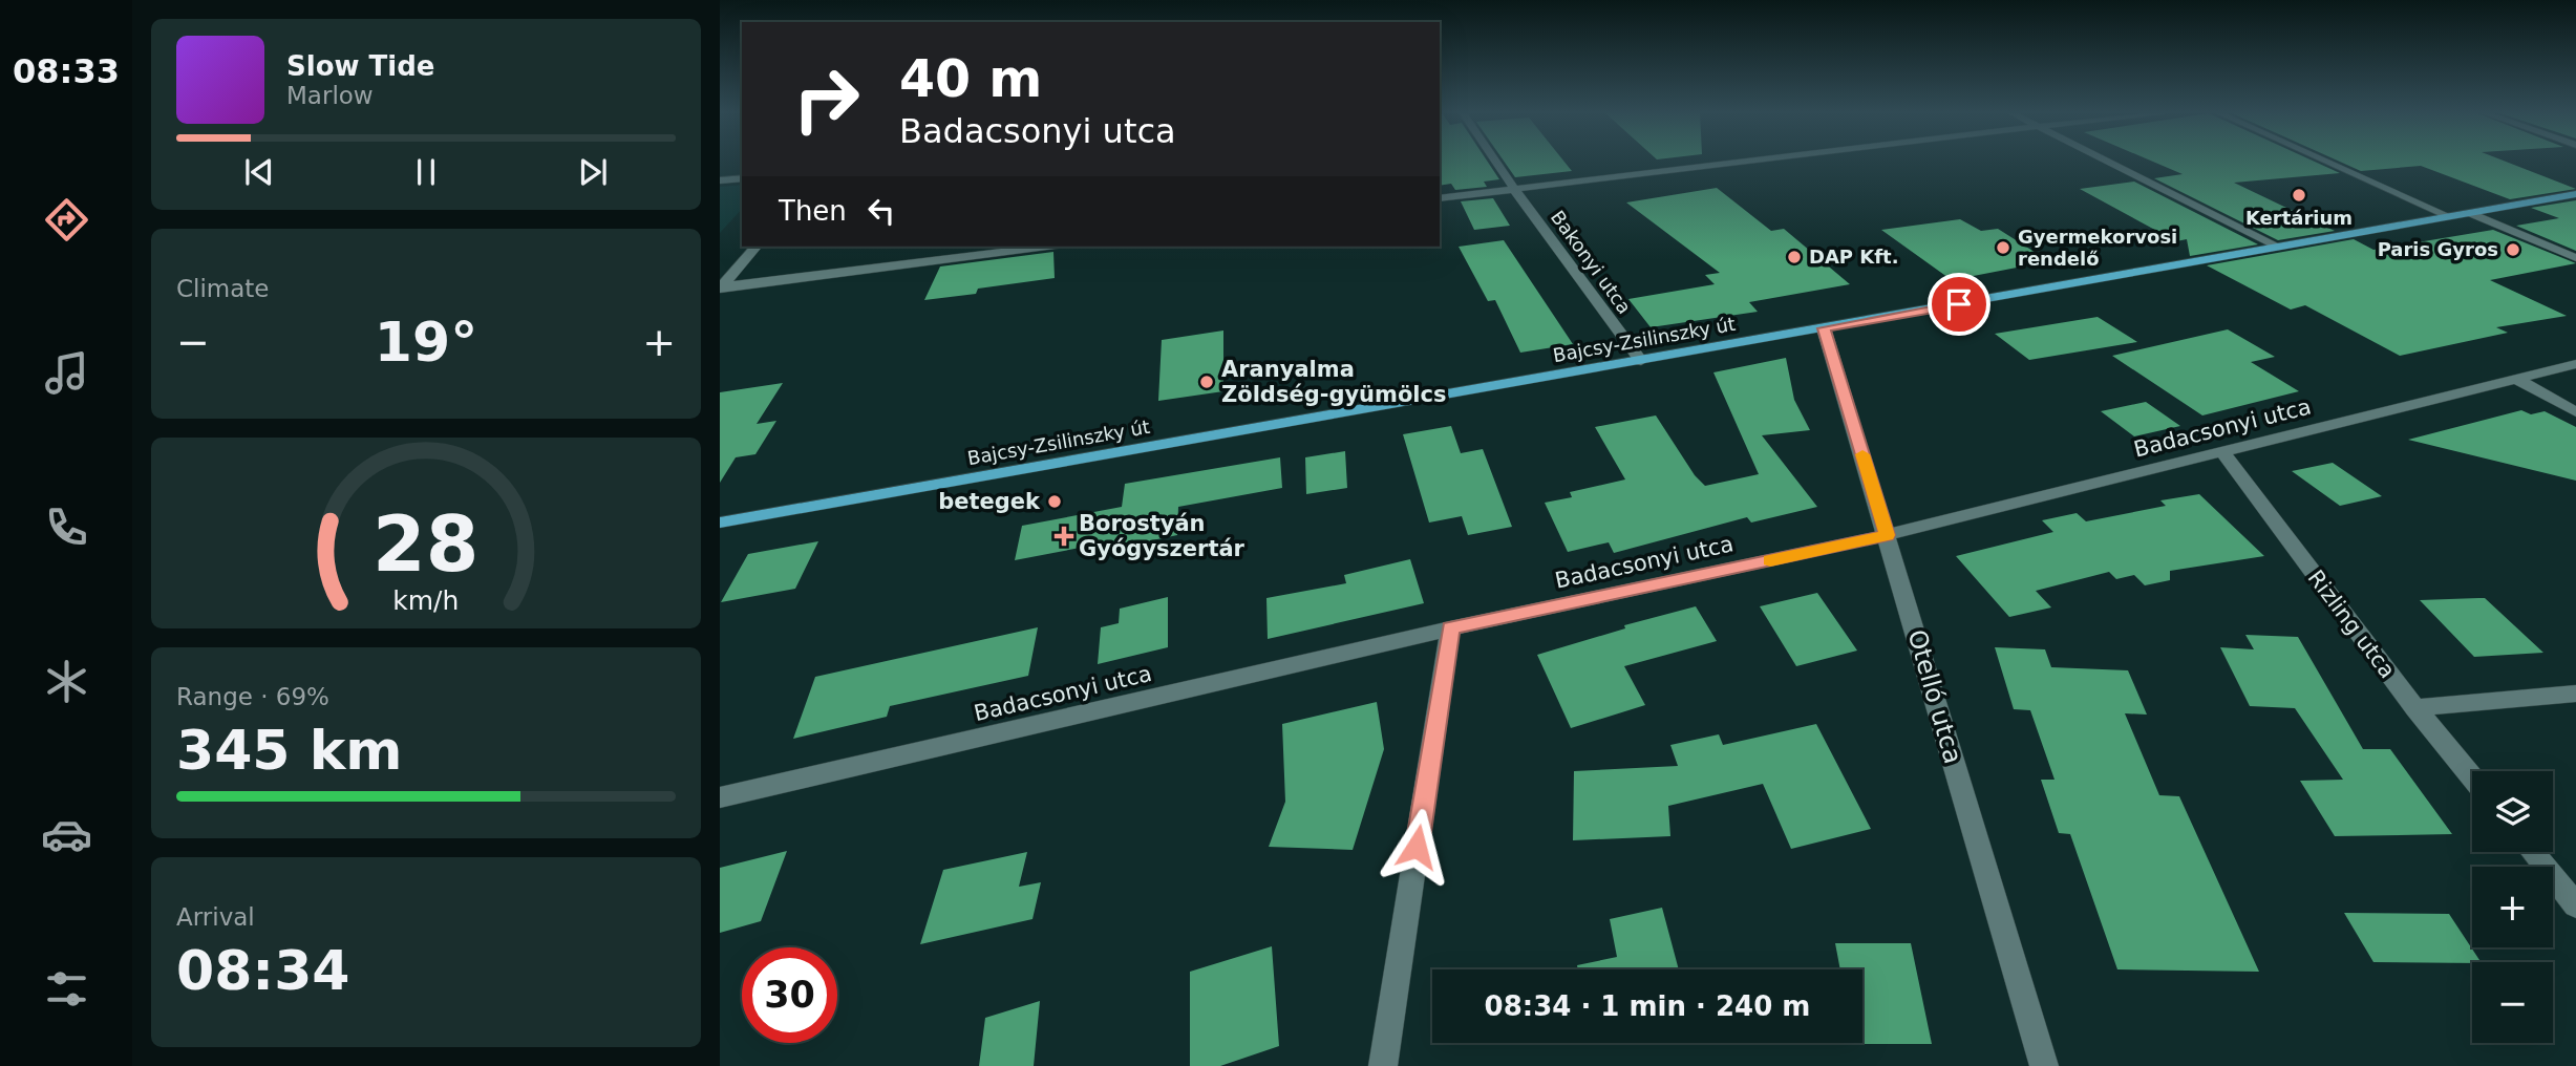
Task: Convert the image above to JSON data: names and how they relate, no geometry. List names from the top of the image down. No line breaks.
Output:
{"streets":{"main road":["Bajcsy-Zsilinszky út"],"street":["Bakonyi utca","Badacsonyi utca","Rizling utca","Otelló utca"]},"crossings":[["Bakonyi utca","Bajcsy-Zsilinszky út"],["Bajcsy-Zsilinszky út","Otelló utca"],["Badacsonyi utca","Rizling utca"],["Badacsonyi utca","Otelló utca"]],"places":{"other":["Kertárium","Gyermekorvosi rendelő","Paris Gyros","DAP Kft.","Aranyalma Zöldség-gyümölcs","betegek"],"health":["Borostyán Gyógyszertár"]},"page":{"tabs":"08:33","turn":["40 m","Badacsonyi utca"],"song":["Slow Tide","Marlow"],"then":"Then","tile":["Climate",["Range · 69%","345 km"],["Arrival","08:34"]],"heat":["−","19°","+"],"map_buttons":["+","−"],"limit":"30","trip":"08:34 · 1 min · 240 m","gauge":["28","km/h"]}}
